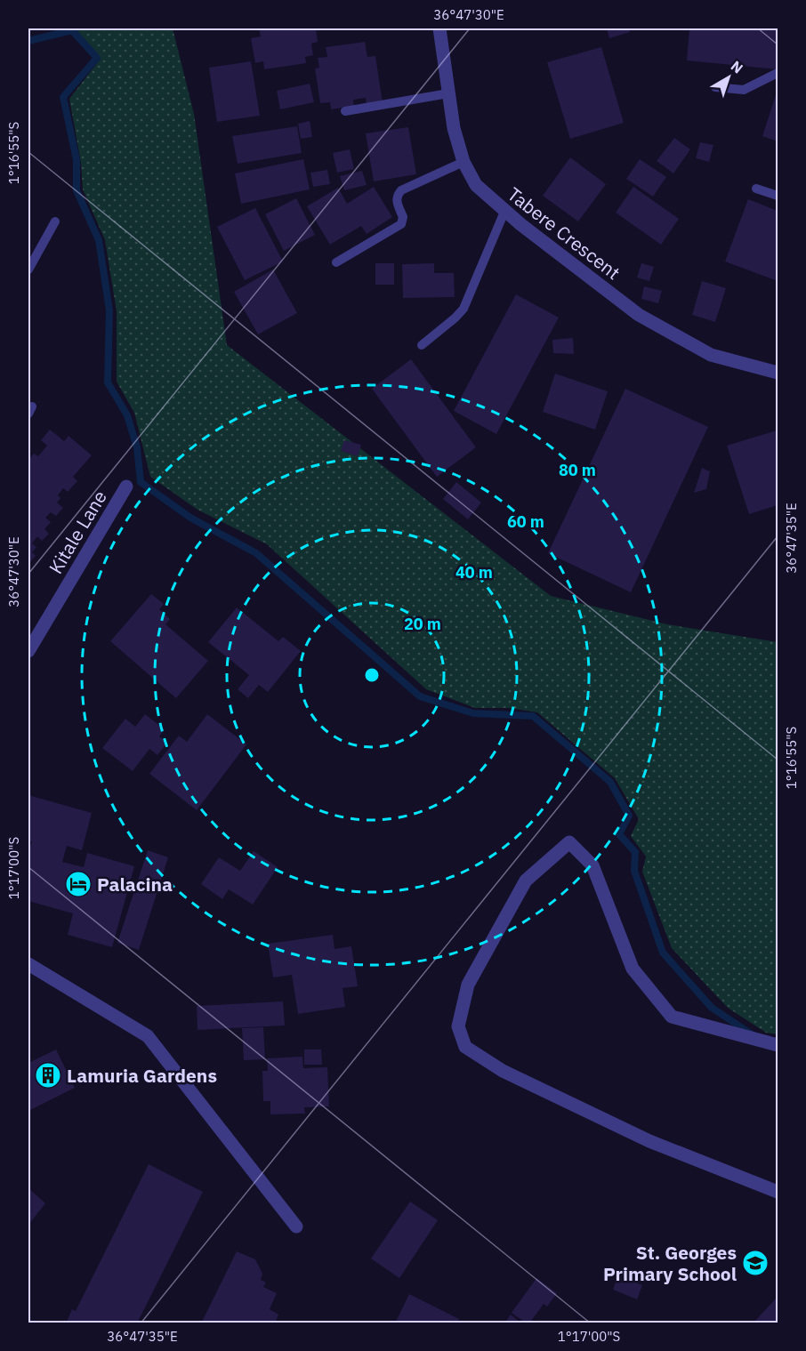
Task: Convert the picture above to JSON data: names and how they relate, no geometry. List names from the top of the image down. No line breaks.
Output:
{"streets":{"street":["Tabere Crescent","Kitale Lane"]},"places":{"hotel":["Palacina"],"building":["Lamuria Gardens"],"school or university":["St. Georges Primary School"]},"north":"top right","coordinates":["36°47'30\"E","1°16'55\"S","36°47'35\"E","1°17'00\"S"],"rings":["80 m","60 m","40 m","20 m"]}
